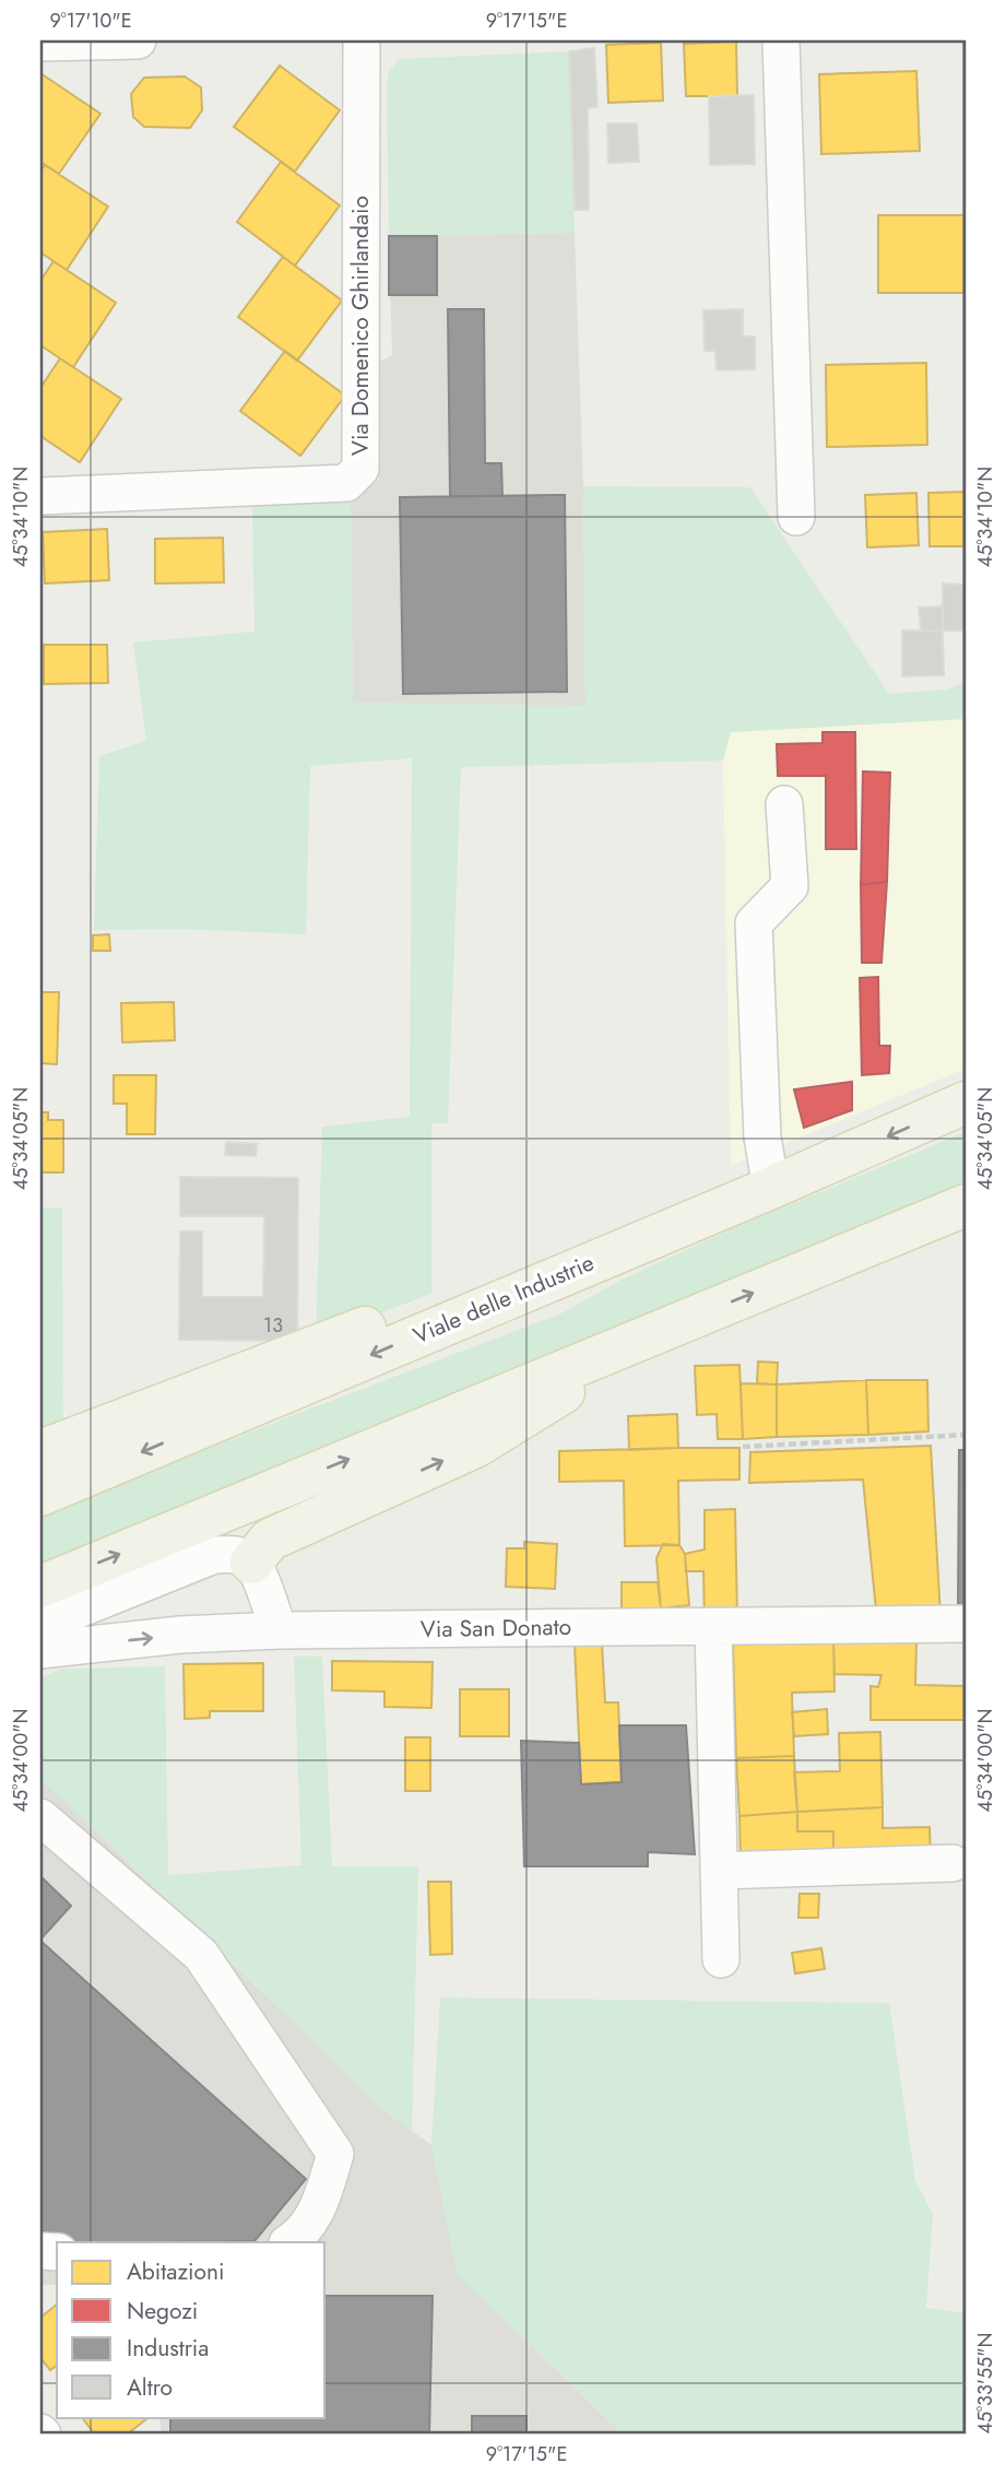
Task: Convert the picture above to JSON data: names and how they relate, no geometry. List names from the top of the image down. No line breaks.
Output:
{"streets":{"main road":["Viale delle Industrie"],"street":["Via Domenico Ghirlandaio","Via San Donato"]},"house_numbers":["13"],"legend":["Abitazioni","Negozi","Industria","Altro"],"coordinates":["9°17'10\"E","9°17'15\"E","45°34'10\"N","45°34'05\"N","45°34'00\"N","45°33'55\"N"]}
